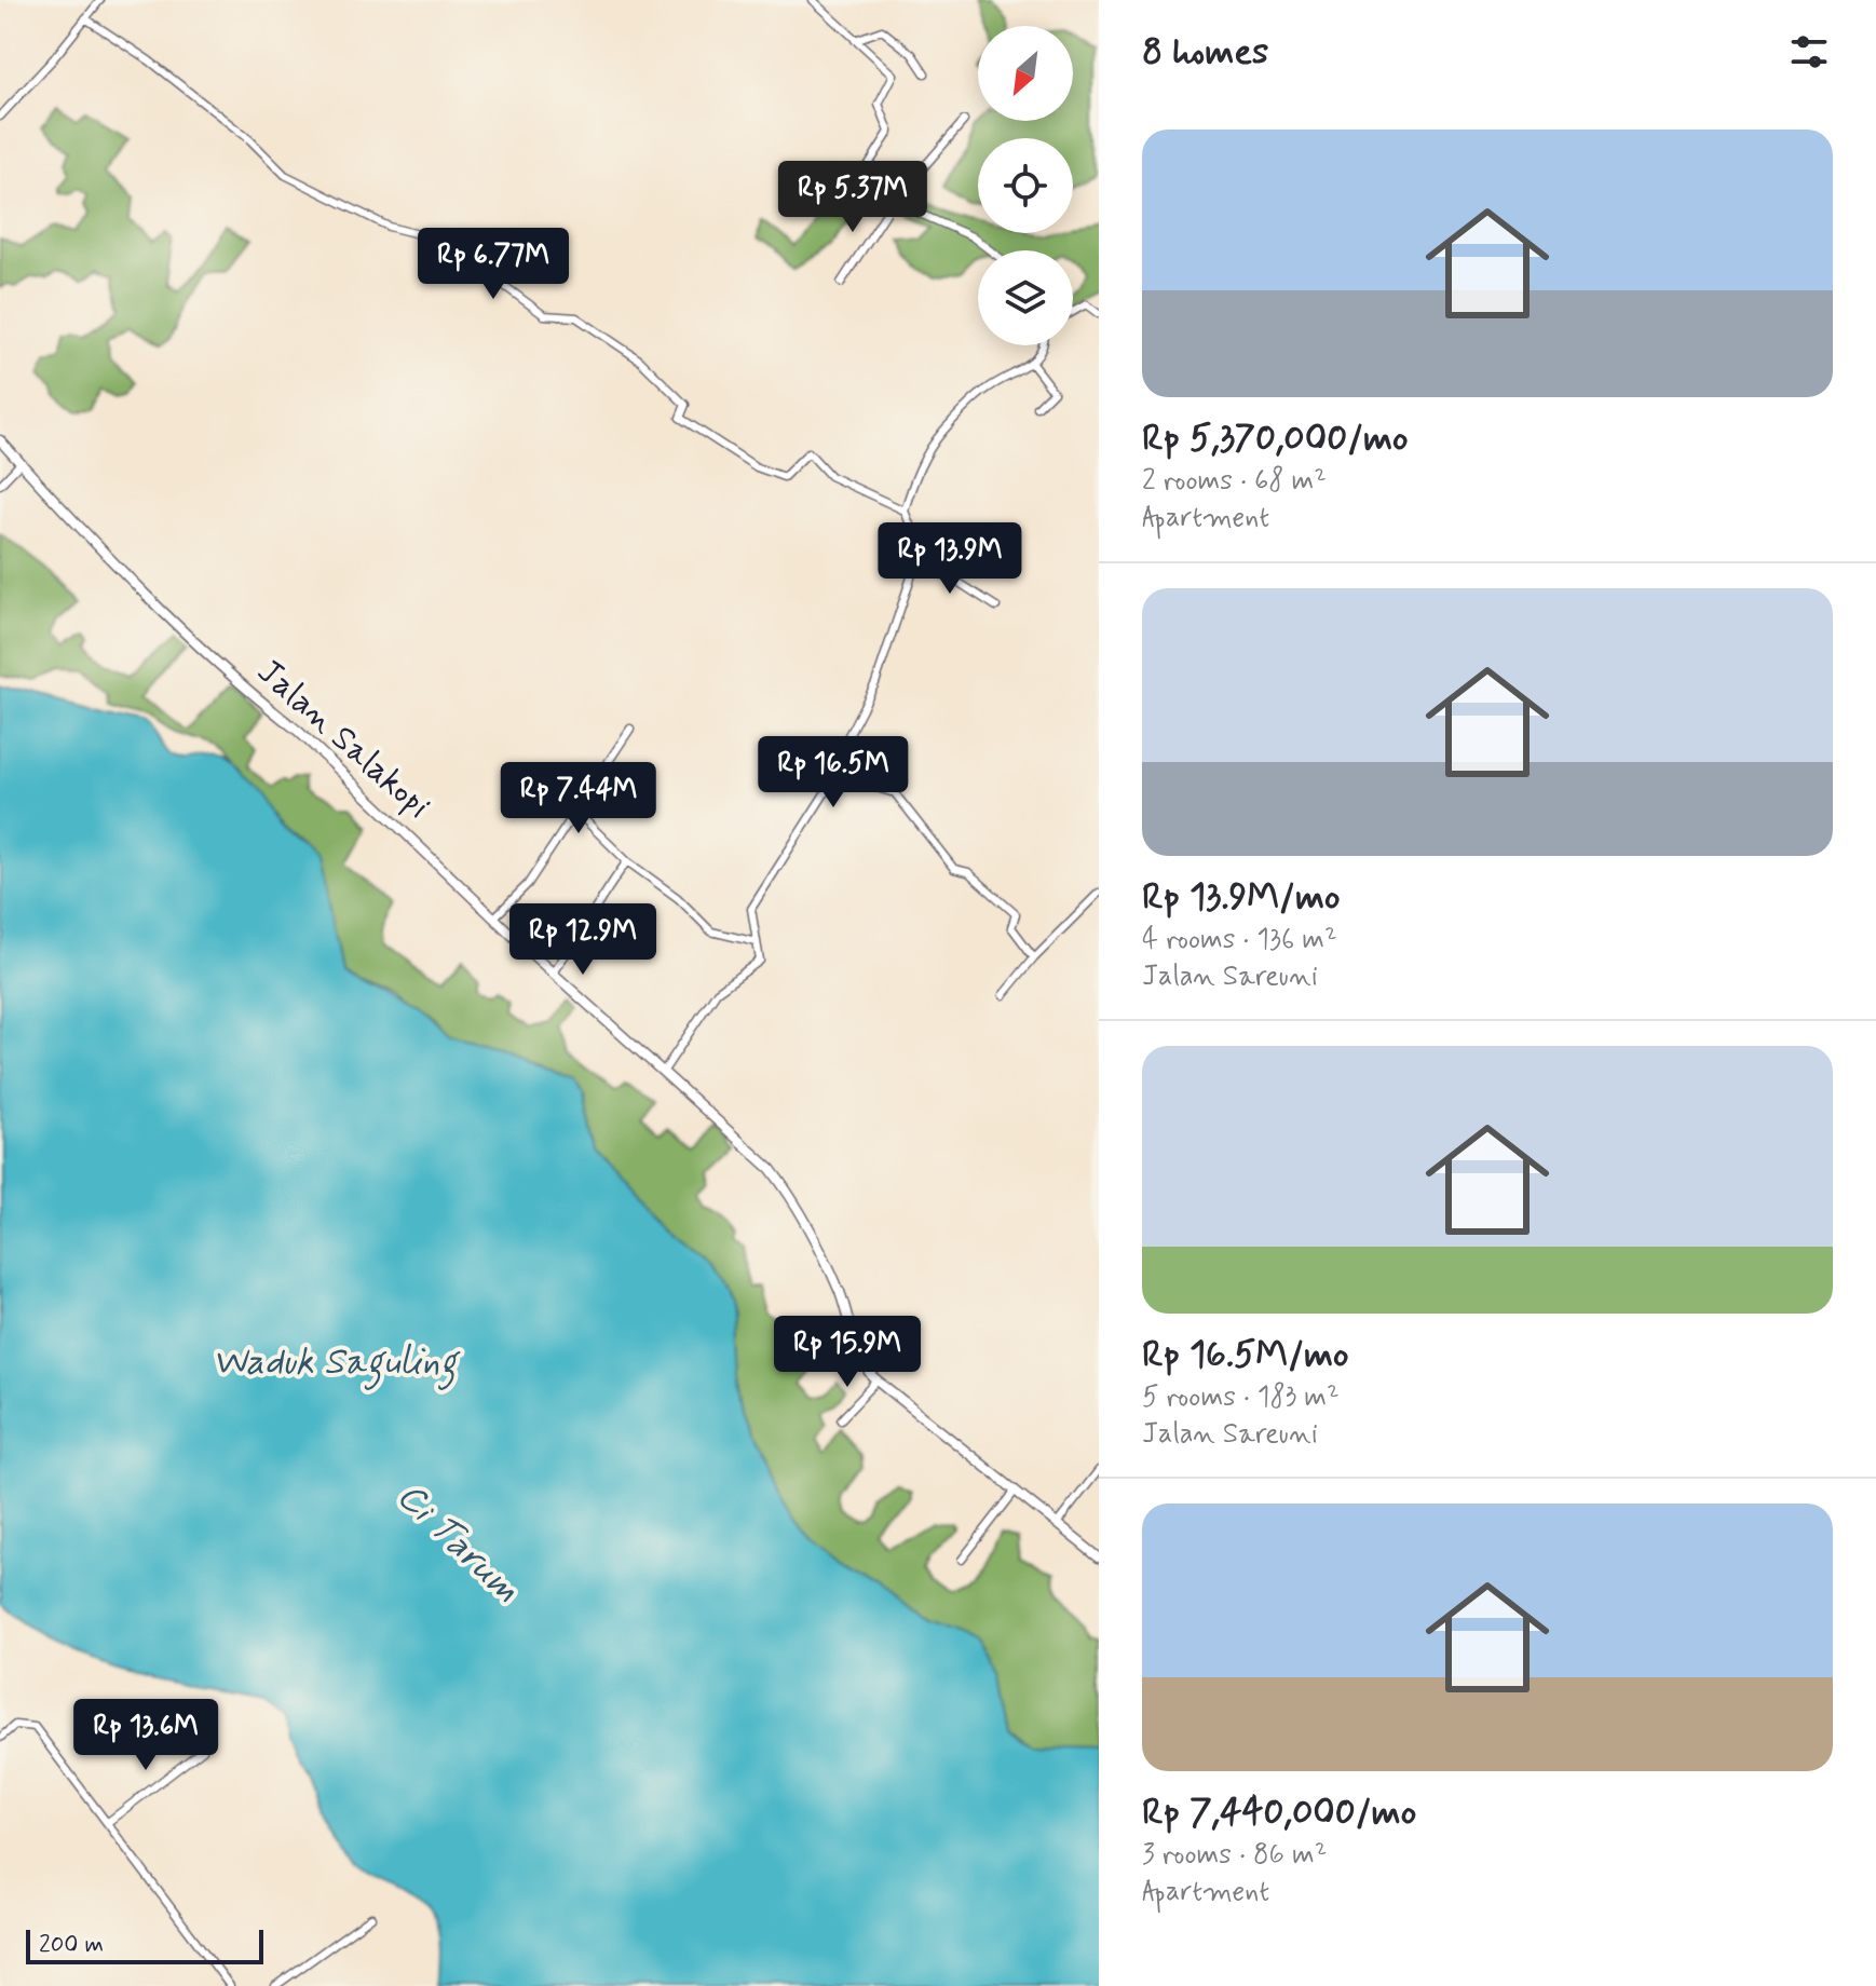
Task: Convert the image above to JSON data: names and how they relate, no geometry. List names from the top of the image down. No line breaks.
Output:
{"streets":{"street":["Jalan Salakopi"]},"water":["Waduk Saguling","Ci Tarum"],"scale_bar":"200 m","north":"bottom left","page":{"heading":"8 homes","list":[{"name":"Rp 5,370,000/mo","note":"2 rooms · 68 m² · Apartment"},{"name":"Rp 13.9M/mo","note":"4 rooms · 136 m² · Jalan Sareuni"},{"name":"Rp 16.5M/mo","note":"5 rooms · 183 m² · Jalan Sareuni"},{"name":"Rp 7,440,000/mo","note":"3 rooms · 86 m² · Apartment"}],"price":["Rp 5.37M","Rp 6.77M","Rp 13.9M","Rp 16.5M","Rp 7.44M","Rp 12.9M","Rp 15.9M","Rp 13.6M"],"scale":"200 m"}}
